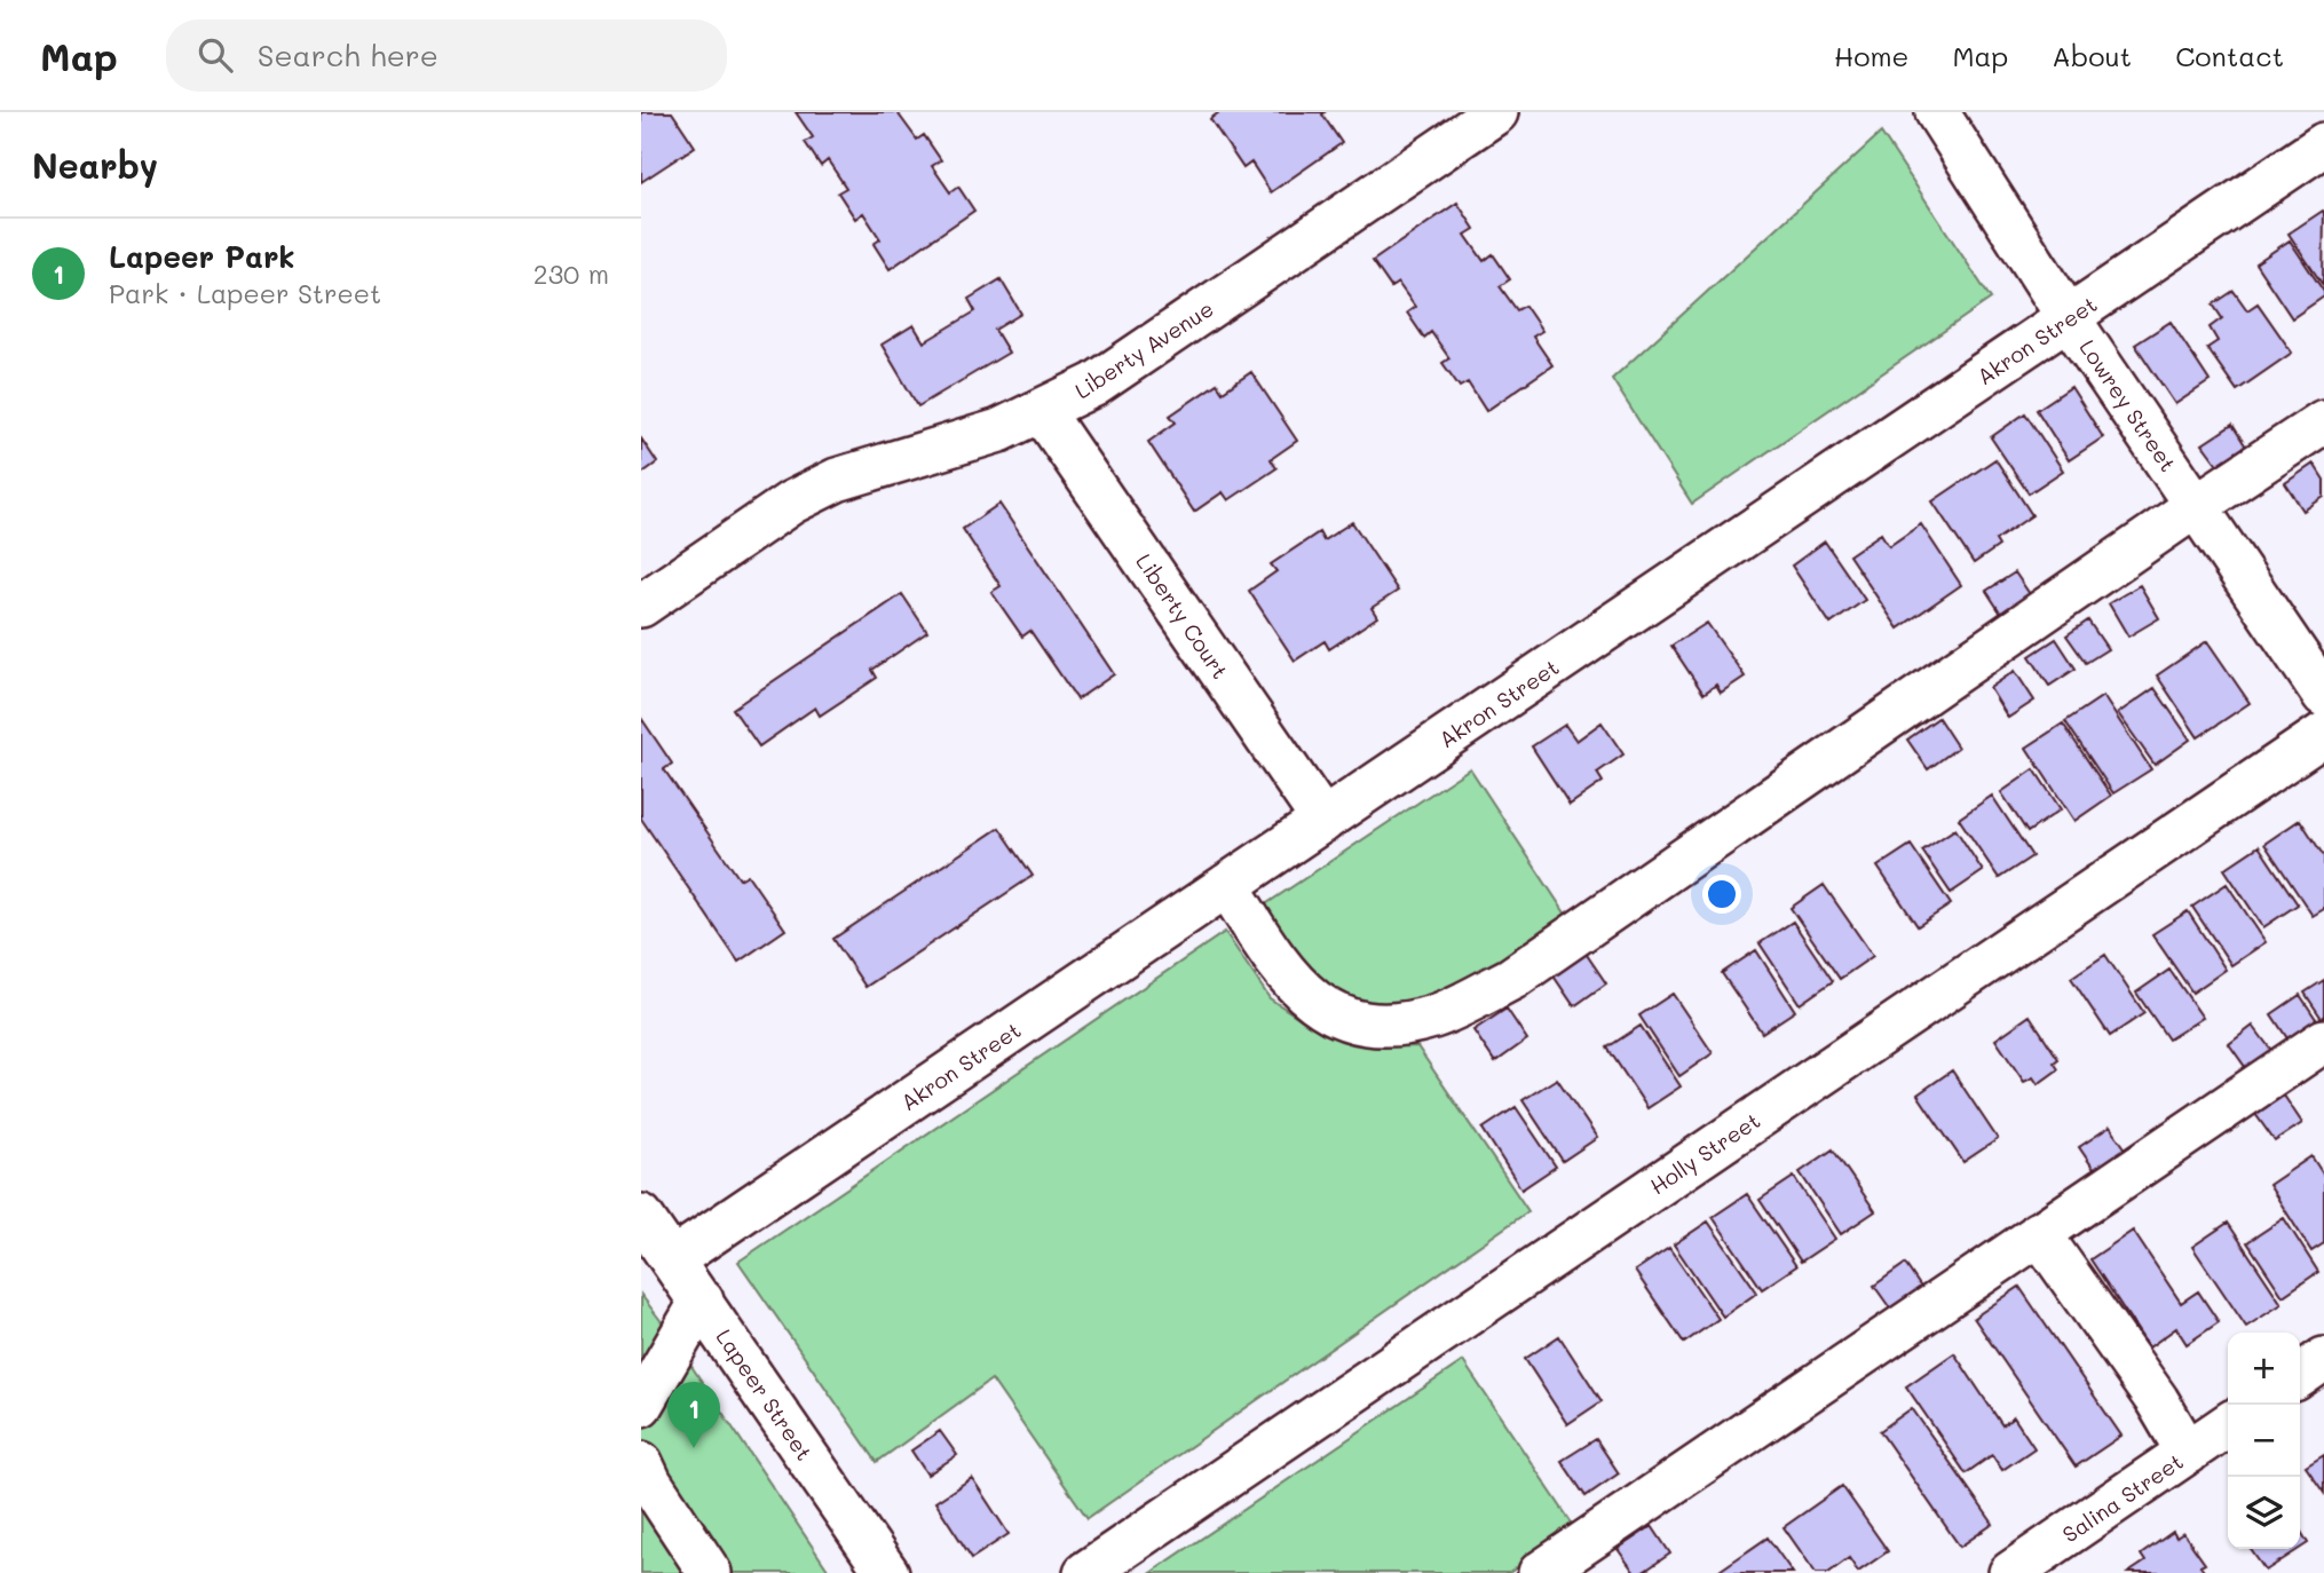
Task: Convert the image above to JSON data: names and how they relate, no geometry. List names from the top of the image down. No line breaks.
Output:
{"streets":{"street":["Akron Street","Liberty Avenue","Lowrey Street","Liberty Court","Holly Street","Lapeer Street","Salina Street"]},"crossings":[["Akron Street","Lowrey Street"],["Akron Street","Liberty Court"],["Akron Street","Lapeer Street"],["Liberty Avenue","Liberty Court"]],"page":{"header":"Map","search":"Search here","nav":["Home","Map","About","Contact"],"heading":"Nearby","list":[{"mark":"1","name":"Lapeer Park","note":"Park · Lapeer Street","value":"230 m"}],"map_buttons":["+","−"],"pins":"1"}}
